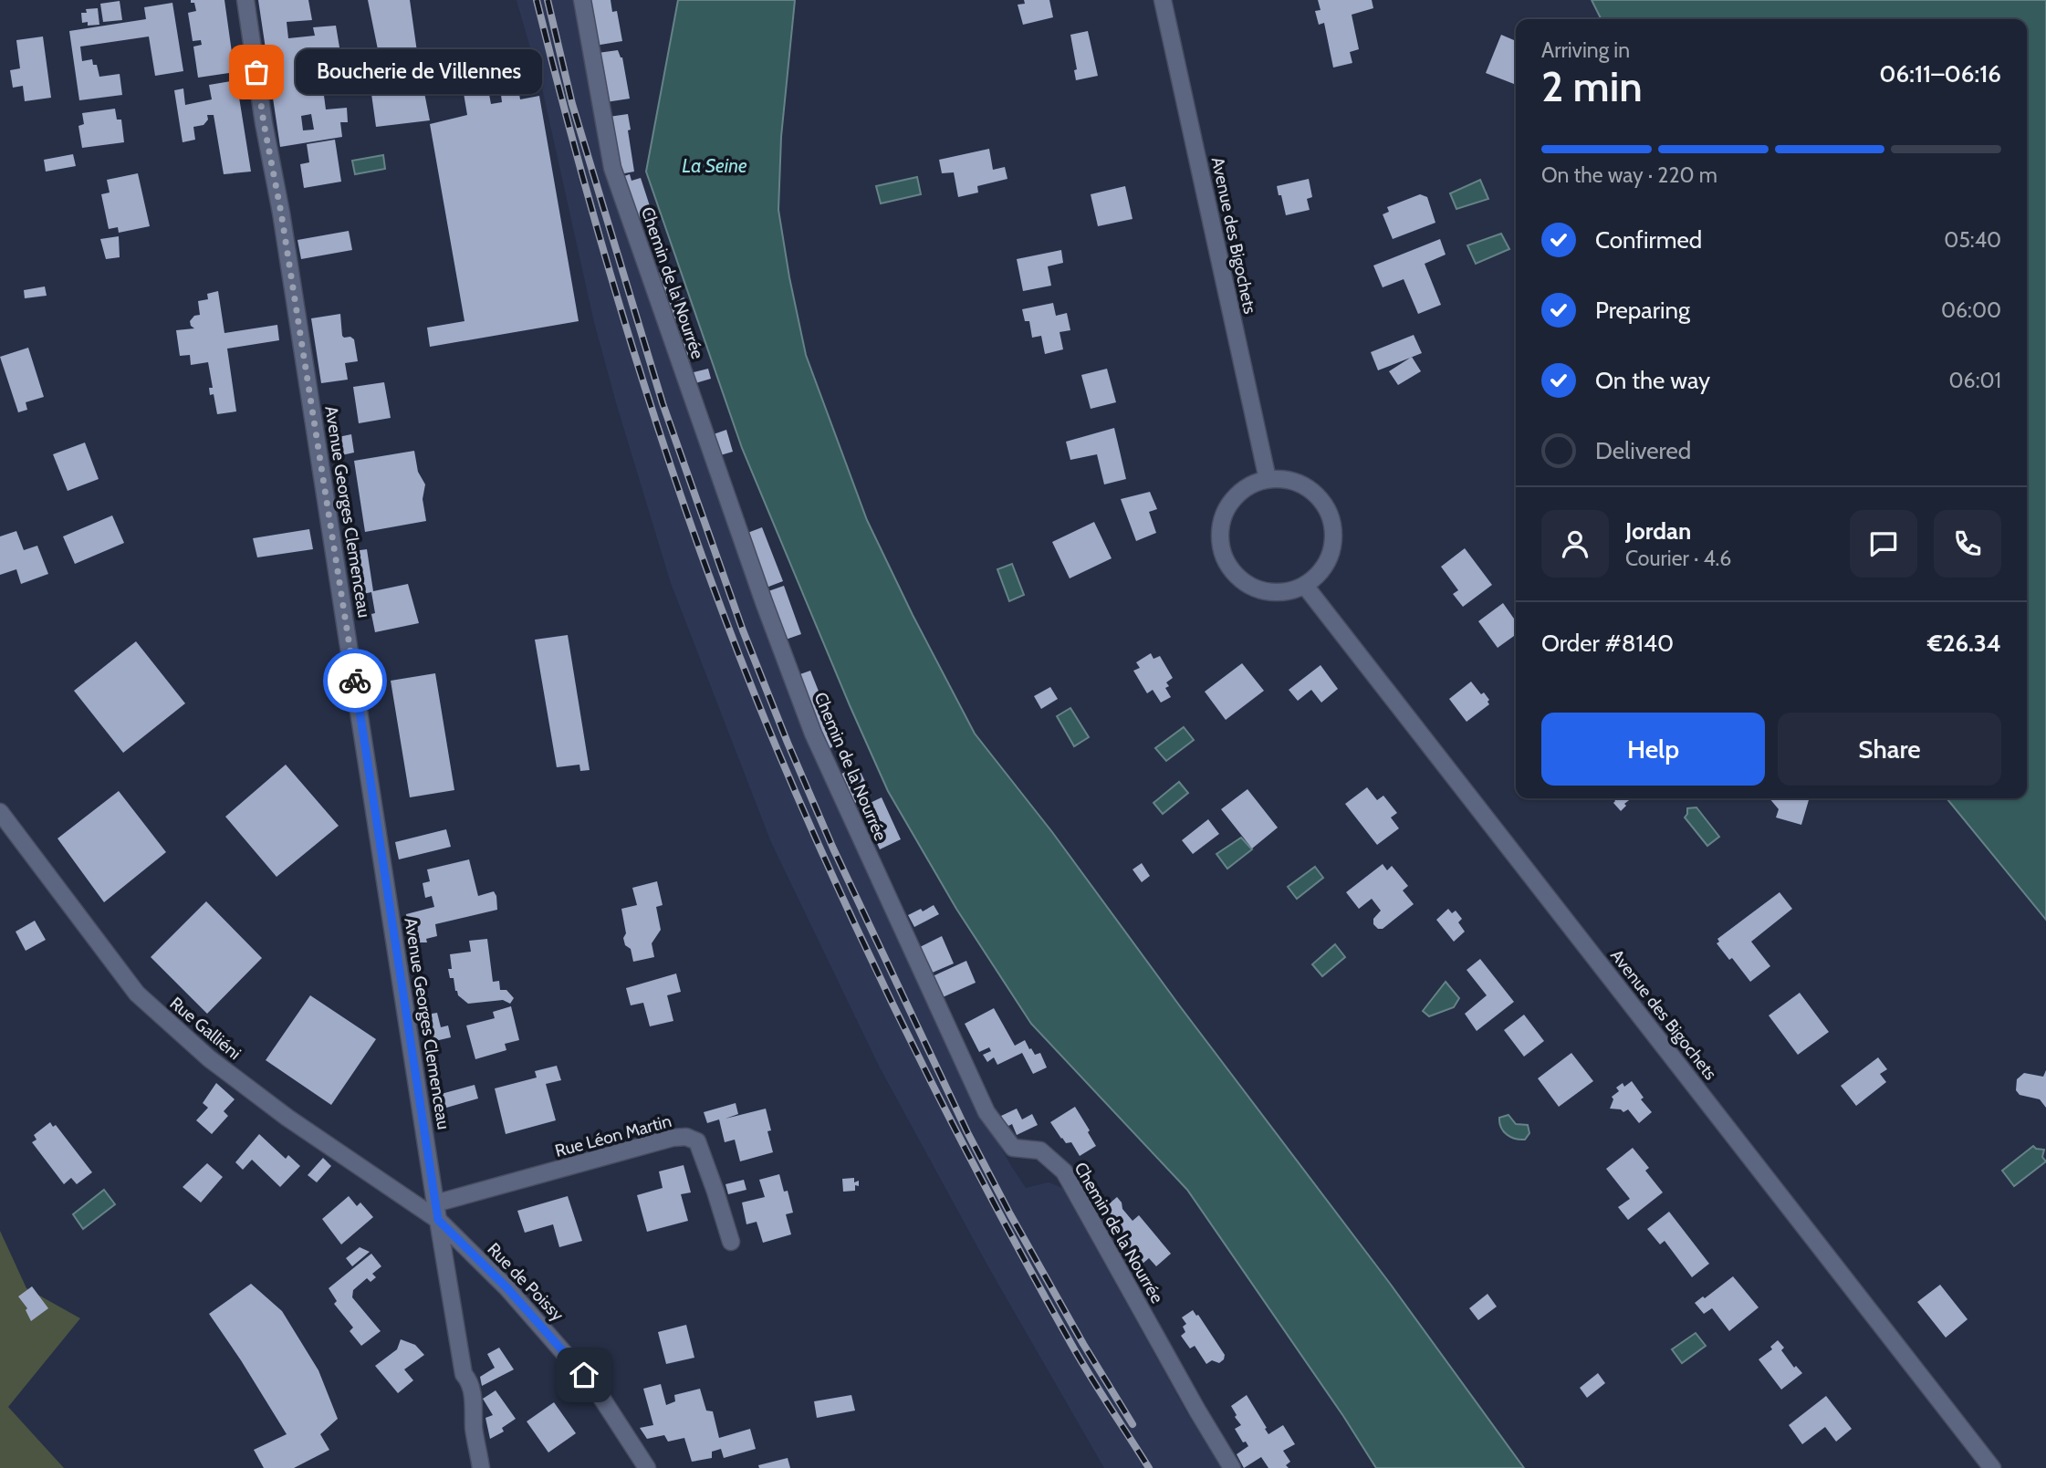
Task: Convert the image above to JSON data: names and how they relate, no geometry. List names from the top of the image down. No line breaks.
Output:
{"streets":{"street":["Avenue des Bigochets","Chemin de la Nourrée","Avenue Georges Clemenceau","Rue Galliéni","Rue Léon Martin","Rue de Poissy"]},"crossings":[["Avenue Georges Clemenceau","Rue Galliéni"],["Avenue Georges Clemenceau","Rue Léon Martin"],["Avenue Georges Clemenceau","Rue de Poissy"],["Rue Galliéni","Rue de Poissy"]],"water":["La Seine"],"places":["Boucherie de Villennes"],"page":{"heading":["2 min","Arriving in","06:11–06:16"],"panel":["Jordan","Courier · 4.6","Order #8140","€26.34"],"bubble":"Boucherie de Villennes","bar":"On the way · 220 m","list":[["Confirmed","05:40"],["Preparing","06:00"],["On the way","06:01"],"Delivered"],"buttons":["Help","Share"]}}
